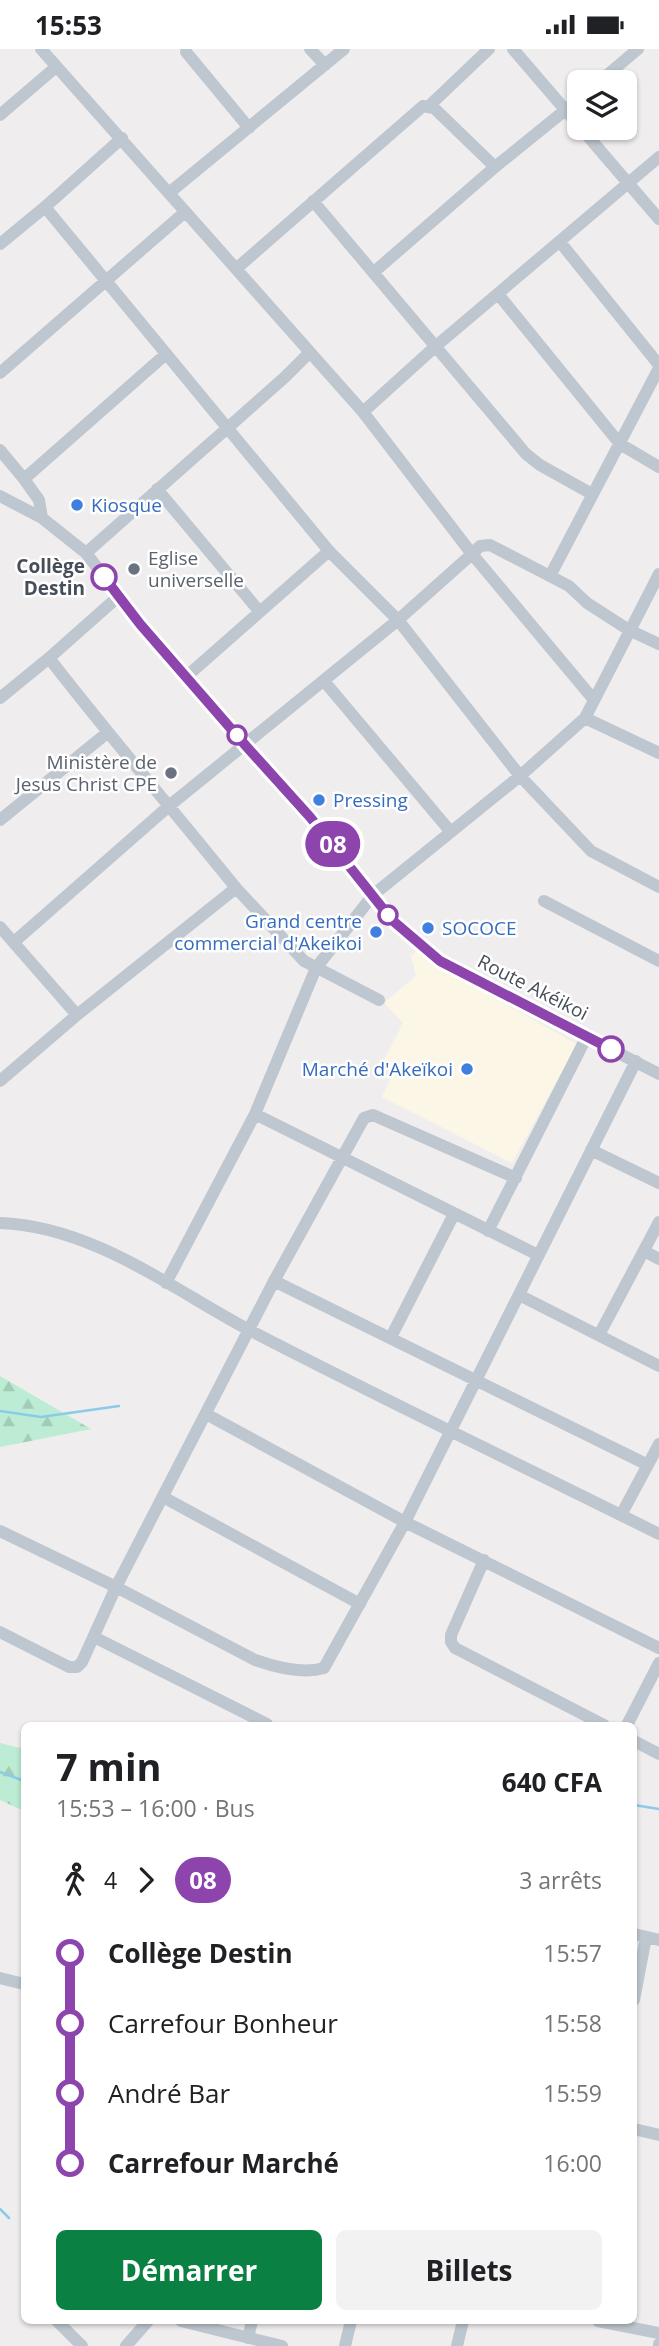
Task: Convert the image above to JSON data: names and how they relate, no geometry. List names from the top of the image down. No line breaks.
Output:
{"streets":{"street":["Route Akéikoi"]},"places":["Kiosque","Eglise universelle","Collège Destin","Ministère de Jesus Christ CPE","Pressing","SOCOCE","Grand centre commercial d'Akeikoi","Marché d'Akeïkoi"],"lines":["bus line 08"],"page":{"status":"15:53","on_map":"08","heading":["7 min","15:53 – 16:00 · Bus","640 CFA"],"legs":["4","08","3 arrêts"],"list":[{"name":"Collège Destin","value":"15:57"},{"name":"Carrefour Bonheur","value":"15:58"},{"name":"André Bar","value":"15:59"},{"name":"Carrefour Marché","value":"16:00"}],"buttons":["Démarrer","Billets"]}}
